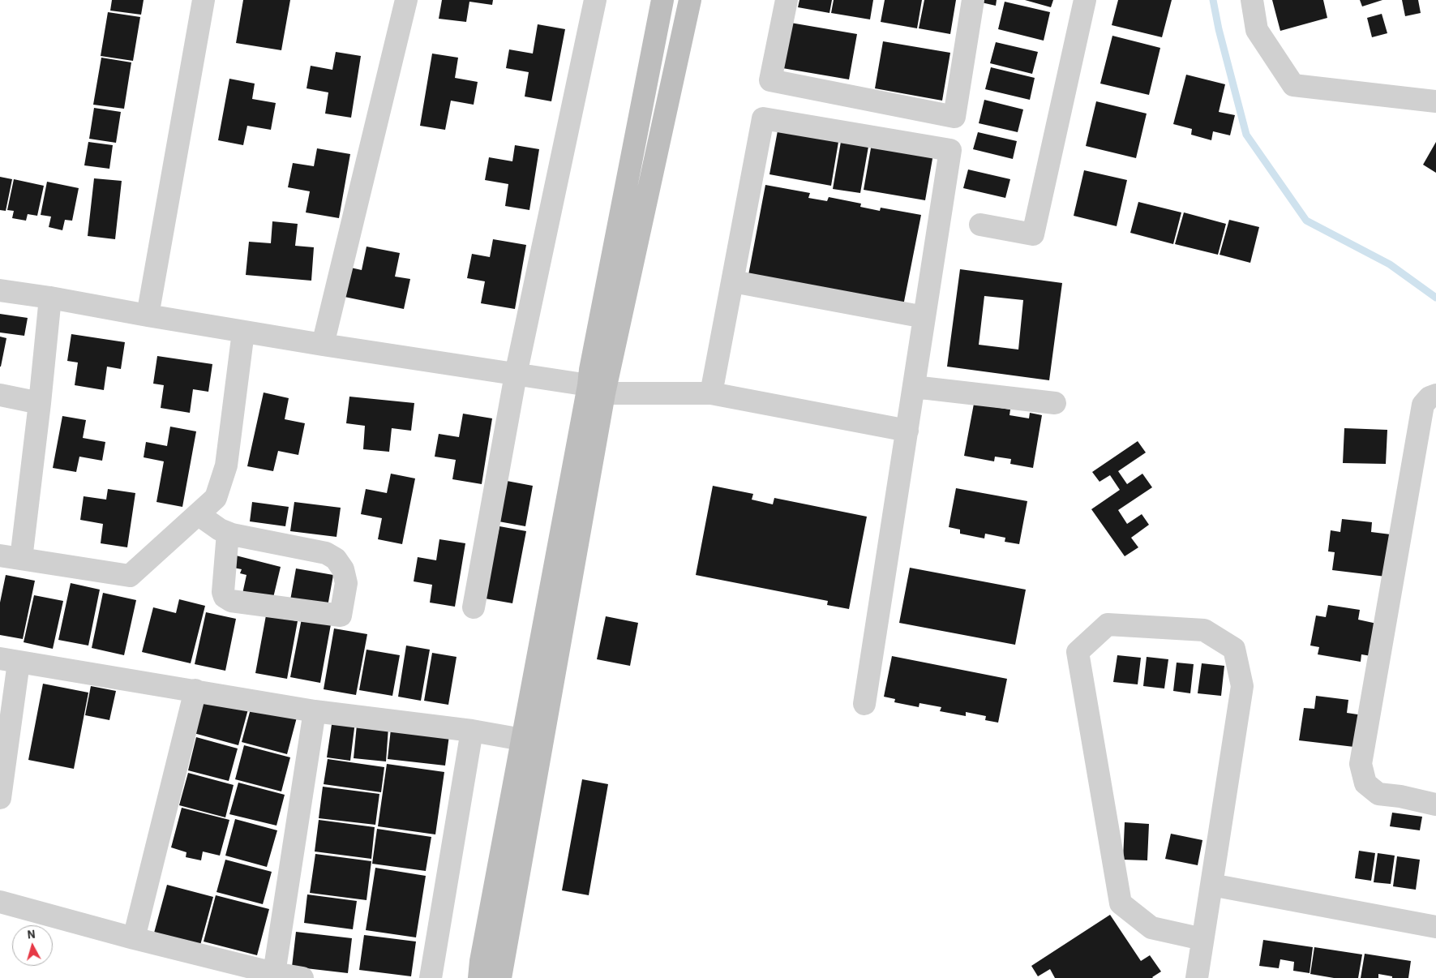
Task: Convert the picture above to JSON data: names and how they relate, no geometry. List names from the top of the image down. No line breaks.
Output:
{"north":"top"}
